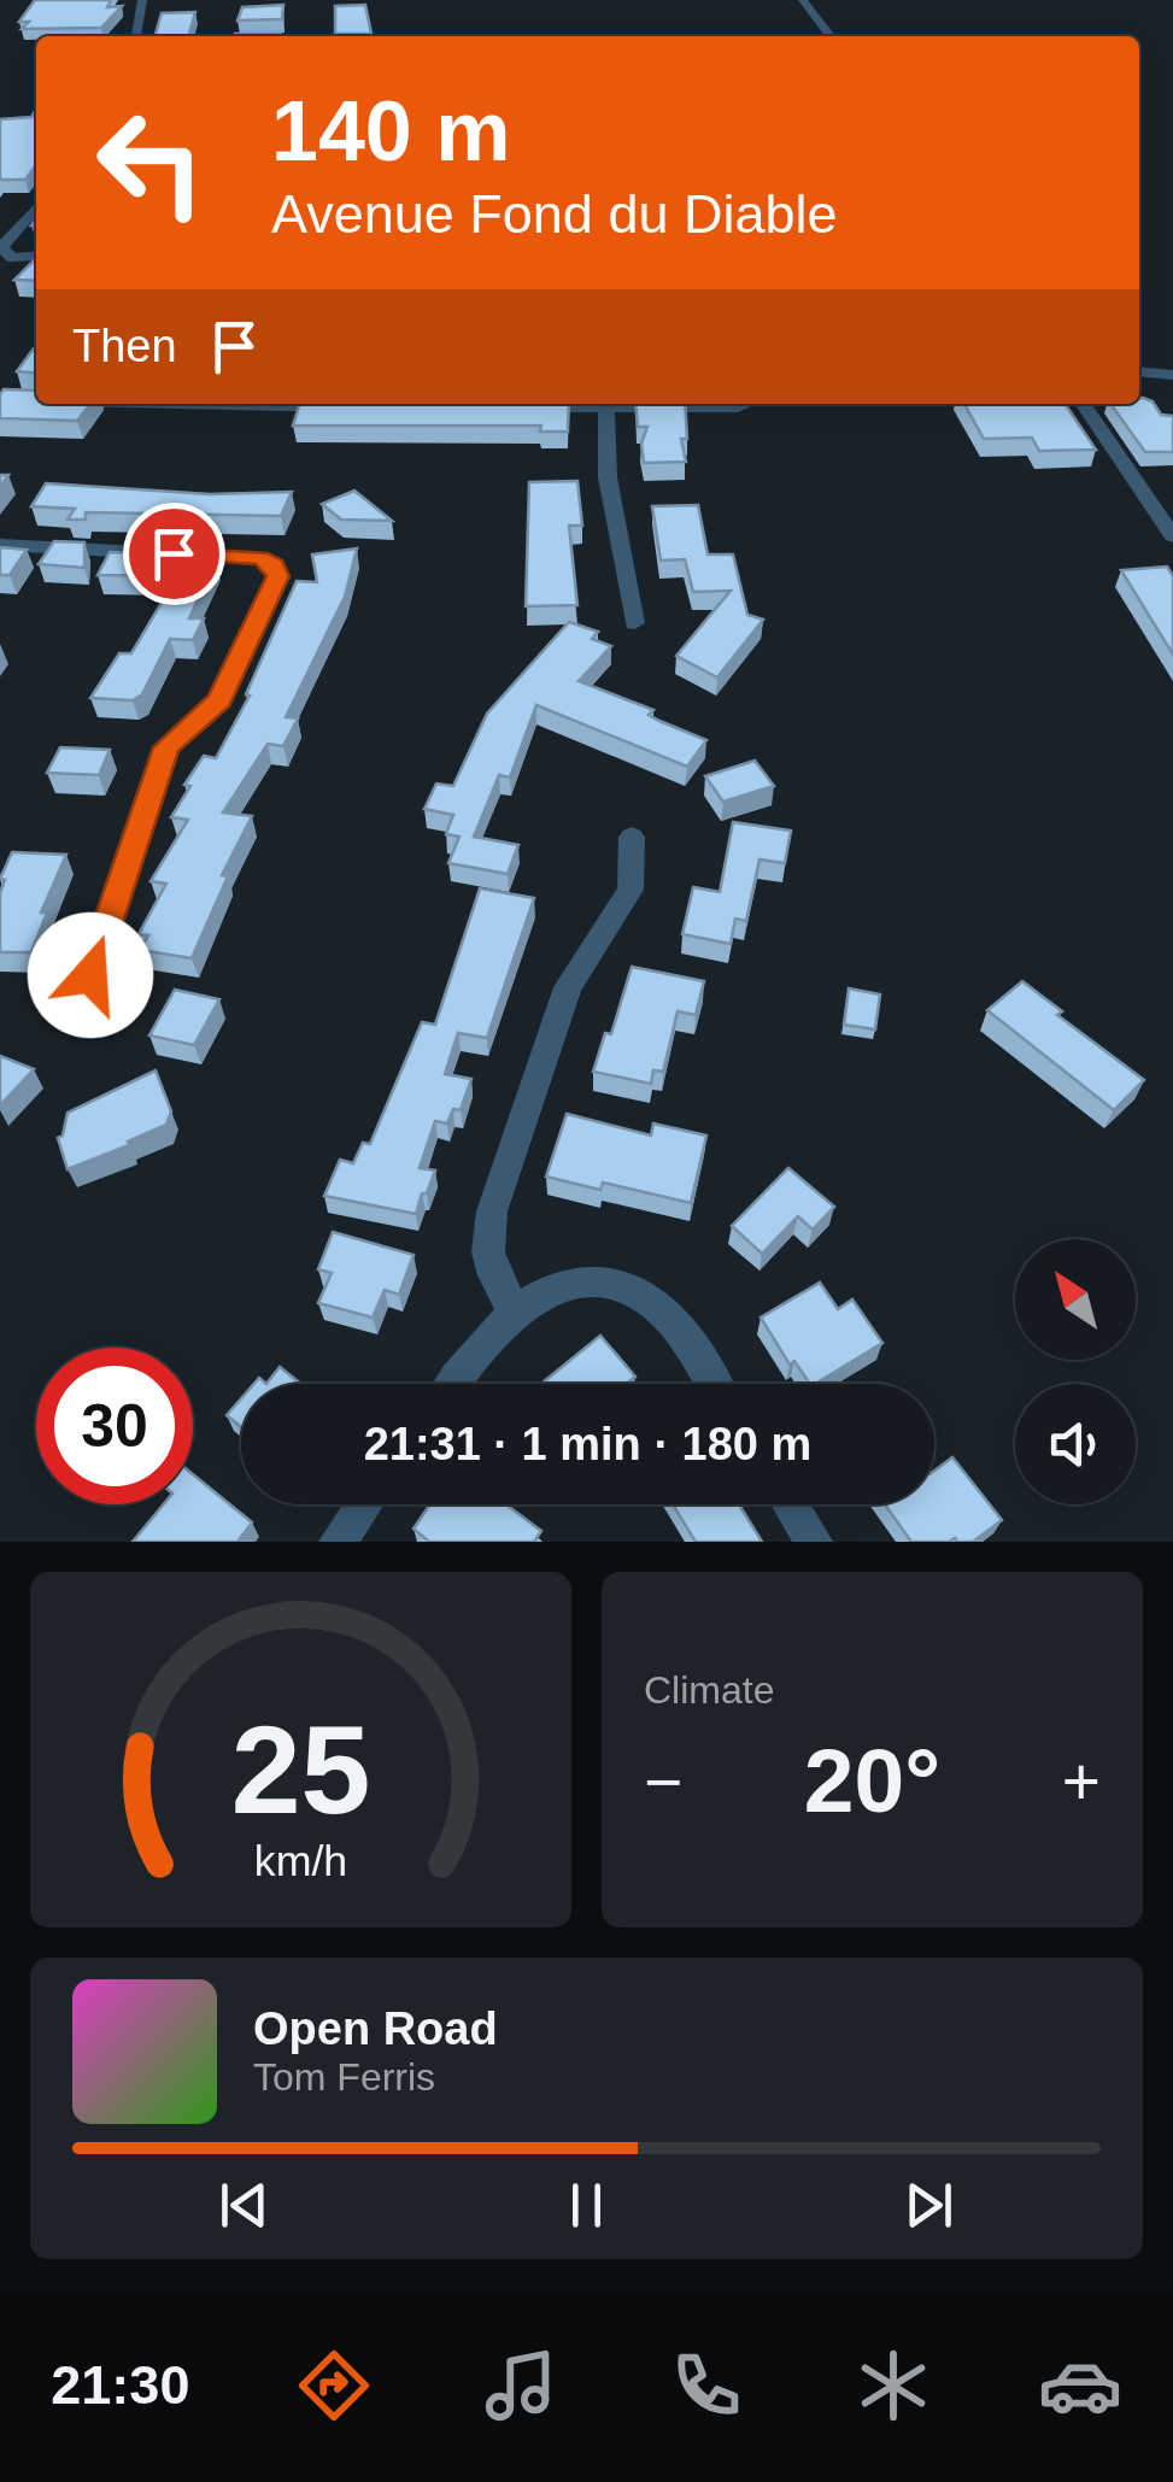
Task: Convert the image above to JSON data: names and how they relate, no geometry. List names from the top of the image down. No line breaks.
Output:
{"north":"top left","page":{"turn":["140 m","Avenue Fond du Diable"],"then":"Then","limit":"30","trip":"21:31 · 1 min · 180 m","tile":"Climate","heat":["−","20°","+"],"song":["Open Road","Tom Ferris"],"tabs":"21:30","gauge":["25","km/h"]}}
